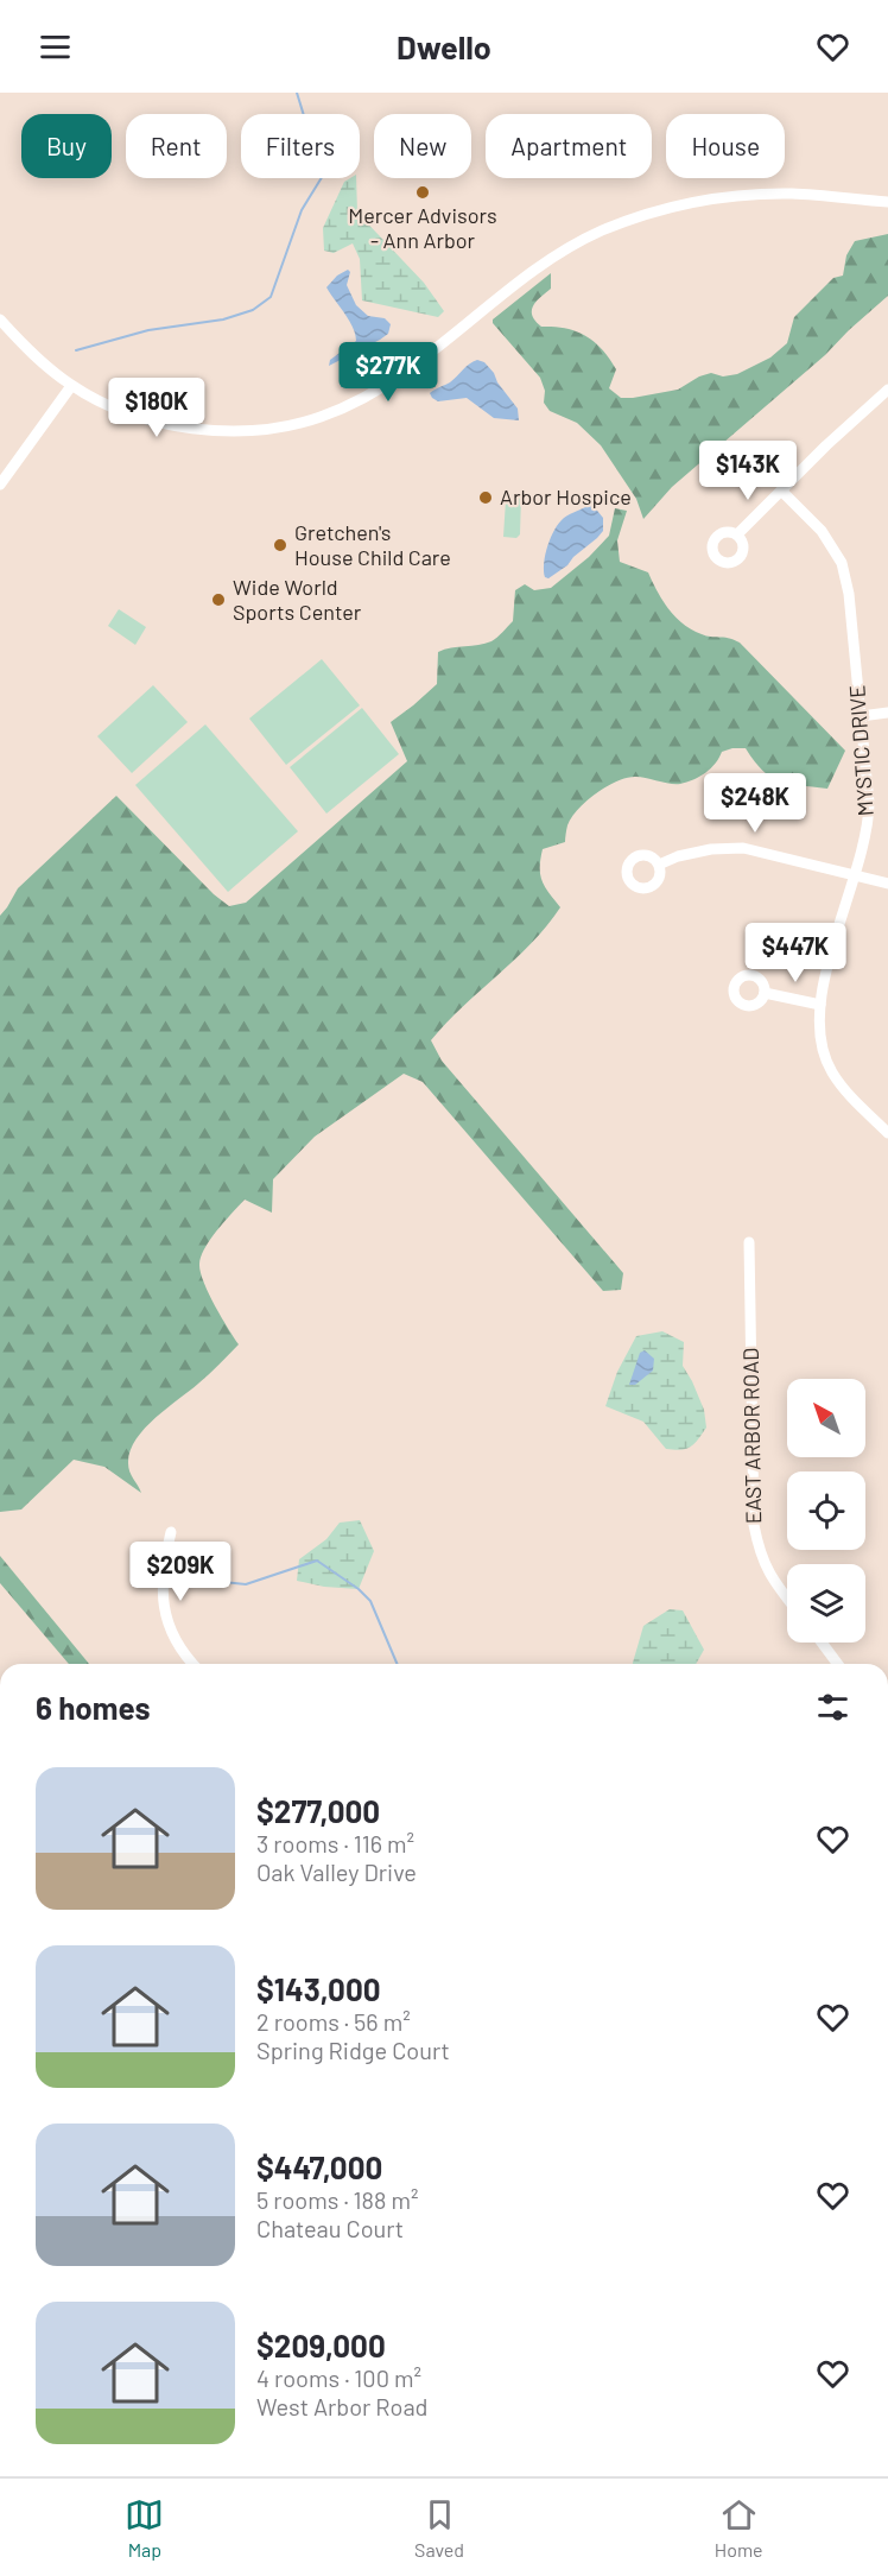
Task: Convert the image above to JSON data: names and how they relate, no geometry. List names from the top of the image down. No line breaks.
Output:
{"streets":{"street":["MYSTIC DRIVE","EAST ARBOR ROAD"]},"places":["Mercer Advisors - Ann Arbor","Arbor Hospice","Gretchen's House Child Care","Wide World Sports Center"],"north":"top left","page":{"header":"Dwello","chip":["Buy","Rent","Filters","New","Apartment","House"],"price":["$277K","$180K","$143K","$248K","$447K","$209K"],"heading":"6 homes","list":[{"name":"$277,000","note":"3 rooms · 116 m² · Oak Valley Drive"},{"name":"$143,000","note":"2 rooms · 56 m² · Spring Ridge Court"},{"name":"$447,000","note":"5 rooms · 188 m² · Chateau Court"},{"name":"$209,000","note":"4 rooms · 100 m² · West Arbor Road"}],"tabs":["Map","Saved","Home"]}}
